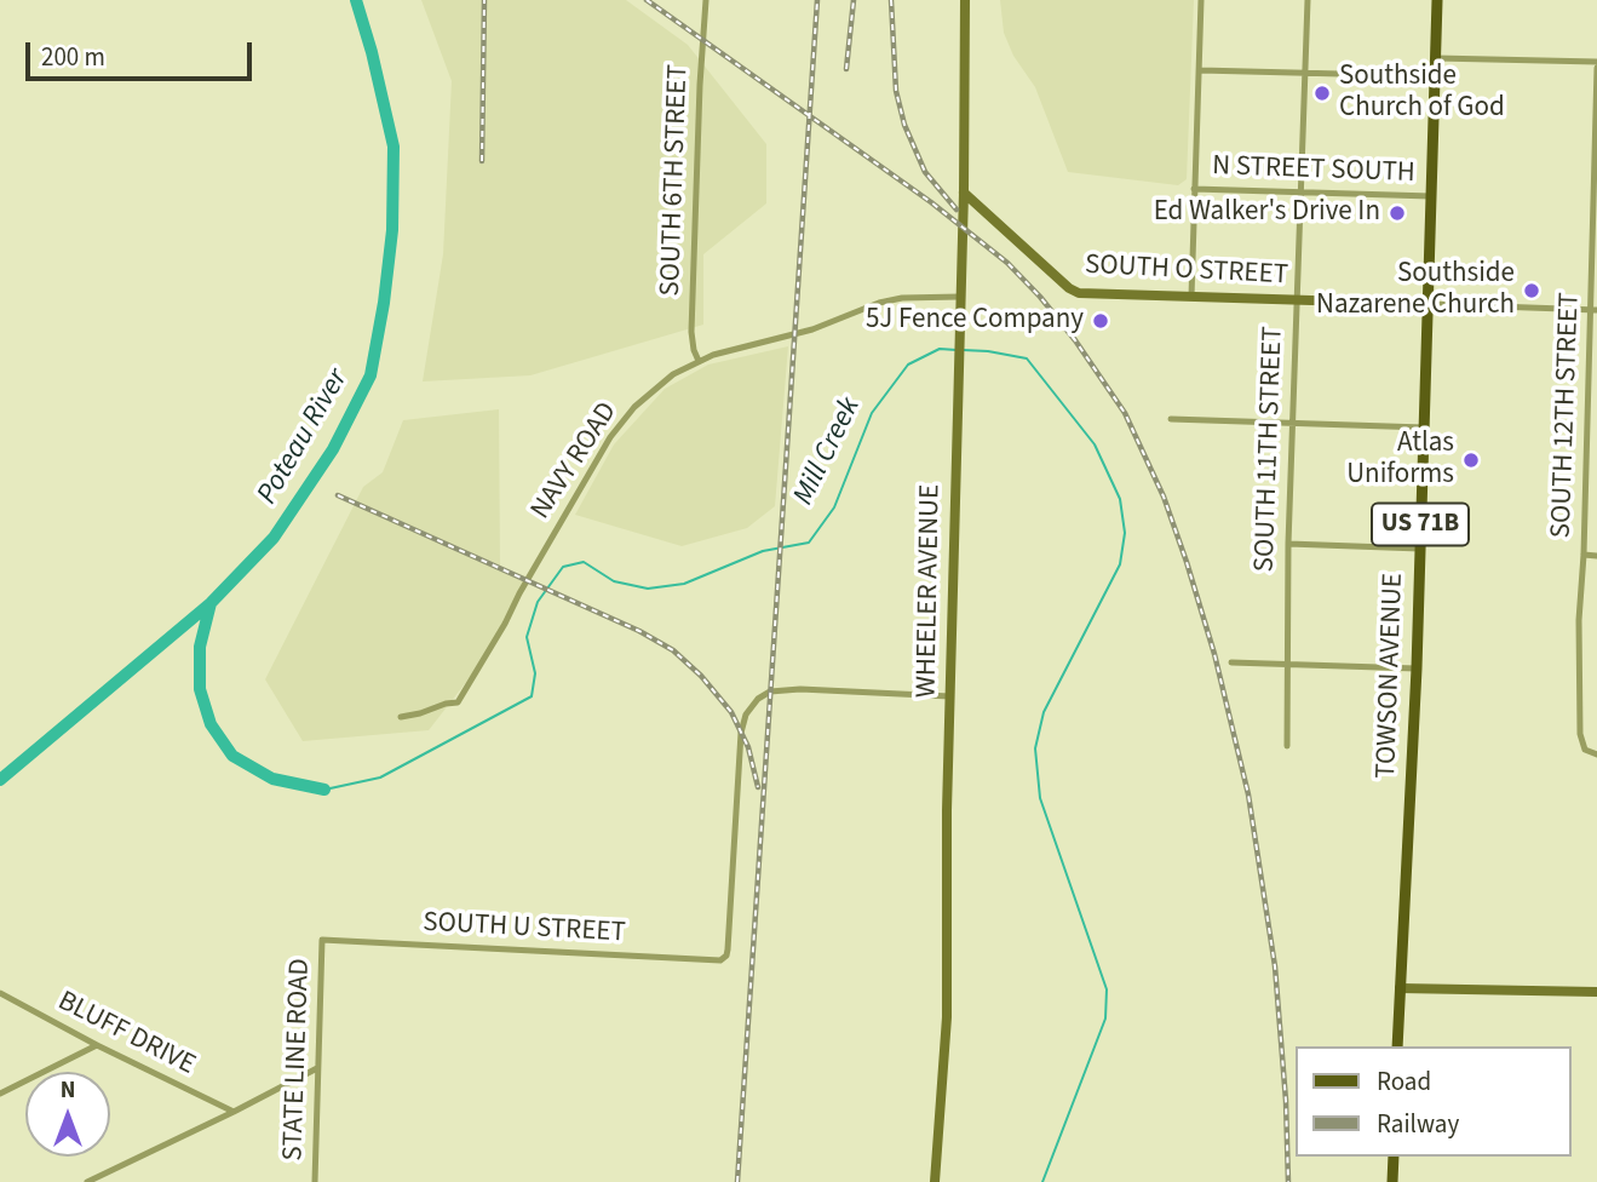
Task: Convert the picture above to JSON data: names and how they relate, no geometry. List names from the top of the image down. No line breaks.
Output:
{"streets":{"main road":["SOUTH O STREET","US 71B","WHEELER AVENUE","TOWSON AVENUE"],"street":["N STREET SOUTH","SOUTH 6TH STREET","SOUTH 12TH STREET","SOUTH 11TH STREET","NAVY ROAD","SOUTH U STREET","BLUFF DRIVE","STATE LINE ROAD"]},"crossings":[["N STREET SOUTH","SOUTH 11TH STREET"],["N STREET SOUTH","TOWSON AVENUE"],["SOUTH 6TH STREET","NAVY ROAD"],["SOUTH O STREET","SOUTH 12TH STREET"],["SOUTH O STREET","SOUTH 11TH STREET"],["SOUTH O STREET","WHEELER AVENUE"],["SOUTH O STREET","TOWSON AVENUE"],["NAVY ROAD","WHEELER AVENUE"],["WHEELER AVENUE","SOUTH U STREET"],["SOUTH U STREET","STATE LINE ROAD"]],"water":["Poteau River","Mill Creek"],"places":["Southside Church of God","Ed Walker's Drive In","Southside Nazarene Church","5J Fence Company","Atlas Uniforms"],"legend":["Road","Railway"],"scale_bar":"200 m","north":"top"}
